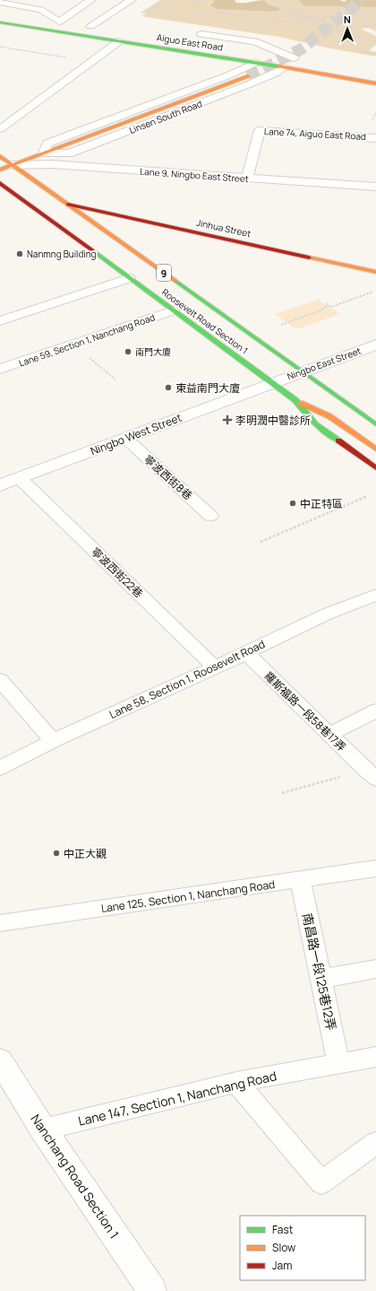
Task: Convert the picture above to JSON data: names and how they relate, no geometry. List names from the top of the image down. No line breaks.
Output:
{"streets":{"street":["Aiguo East Road","Linsen South Road","Jinhua Street","9","Roosevelt Road Section 1","Ningbo East Street","Ningbo West Street","Nanchang Road Section 1"],"lane":["Lane 74, Aiguo East Road","Lane 9, Ningbo East Street","Lane 59, Section 1, Nanchang Road","寧波西街8巷","寧波西街22巷","Lane 58, Section 1, Roosevelt Road","羅斯福路一段58巷17弄","Lane 125, Section 1, Nanchang Road","南昌路一段125巷12弄","Lane 147, Section 1, Nanchang Road"]},"crossings":[["Aiguo East Road","Linsen South Road"],["Linsen South Road","Lane 9, Ningbo East Street"],["Linsen South Road","Roosevelt Road Section 1"],["Lane 74, Aiguo East Road","Lane 9, Ningbo East Street"],["Lane 9, Ningbo East Street","Roosevelt Road Section 1"],["Jinhua Street","Roosevelt Road Section 1"],["9","Roosevelt Road Section 1"],["Roosevelt Road Section 1","Lane 59, Section 1, Nanchang Road"],["Roosevelt Road Section 1","Ningbo East Street"],["Roosevelt Road Section 1","Ningbo West Street"],["Ningbo East Street","Ningbo West Street"],["Ningbo West Street","寧波西街8巷"],["Ningbo West Street","寧波西街22巷"],["寧波西街22巷","Lane 58, Section 1, Roosevelt Road"],["Lane 58, Section 1, Roosevelt Road","羅斯福路一段58巷17弄"],["Lane 125, Section 1, Nanchang Road","南昌路一段125巷12弄"],["南昌路一段125巷12弄","Lane 147, Section 1, Nanchang Road"],["Lane 147, Section 1, Nanchang Road","Nanchang Road Section 1"]],"places":{"other":["Nanmng Building","南門大廈","東益南門大廈","中正特區","中正大觀"],"health":["李明潤中醫診所"]},"legend":["Fast","Slow","Jam"],"north":"top"}
